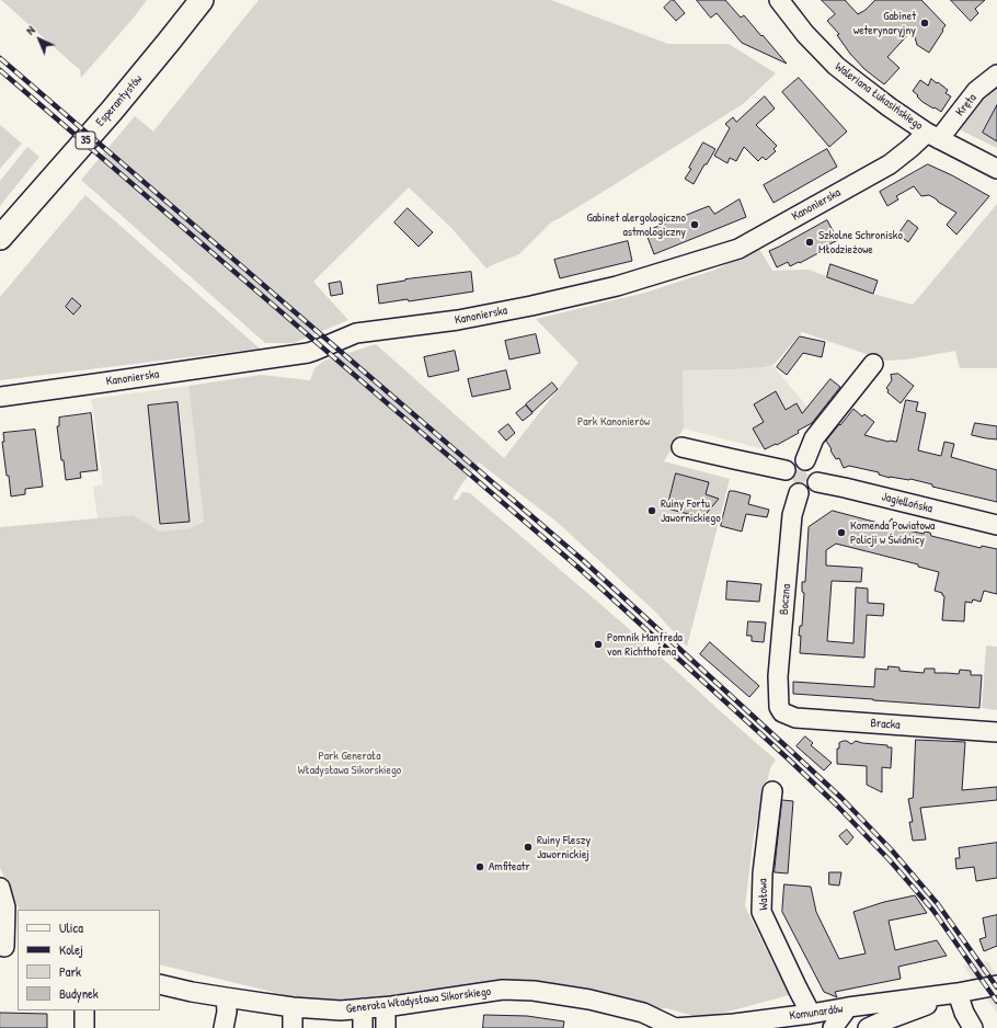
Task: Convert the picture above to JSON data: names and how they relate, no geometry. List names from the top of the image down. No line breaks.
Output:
{"streets":{"main road":["Esperantystów","35"],"street":["Waleriana Łukasińskiego","Kręta","Kanonierska","Jagiellońska","Boczna","Bracka","Wałowa","Generała Władysława Sikorskiego","Komunardów"]},"crossings":[["Waleriana Łukasińskiego","Kręta"],["Waleriana Łukasińskiego","Kanonierska"],["Kręta","Kanonierska"],["Jagiellońska","Boczna"],["Boczna","Bracka"],["Wałowa","Komunardów"],["Generała Władysława Sikorskiego","Komunardów"]],"parks":["Park Kanonierów","Park Generała Władysława Sikorskiego"],"places":["Gabinet weterynaryjny","Gabinet alergologiczno astmologiczny","Szkolne Schronisko Młodzieżowe","Ruiny Fortu Jawornickiego","Komenda Powiatowa Policji w Świdnicy","Pomnik Manfreda von Richthofena","Ruiny Fleszy Jawornickiej","Amfiteatr"],"legend":["Ulica","Kolej","Park","Budynek"],"north":"top left"}
